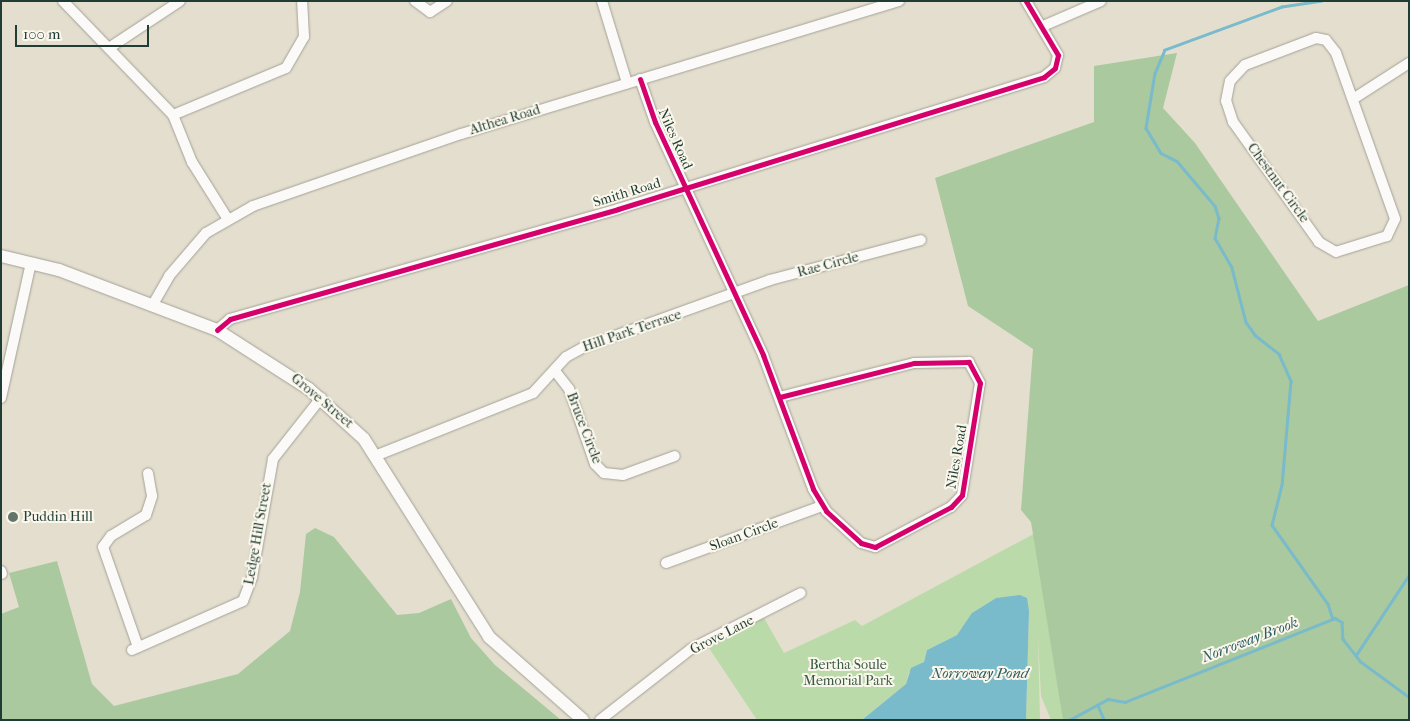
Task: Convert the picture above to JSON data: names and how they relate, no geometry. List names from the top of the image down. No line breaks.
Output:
{"streets":{"street":["Althea Road","Niles Road","Chestnut Circle","Smith Road","Rae Circle","Hill Park Terrace","Grove Street","Bruce Circle","Ledge Hill Street","Sloan Circle","Grove Lane"]},"crossings":[["Althea Road","Niles Road"],["Althea Road","Grove Street"],["Niles Road","Smith Road"],["Niles Road","Rae Circle"],["Niles Road","Hill Park Terrace"],["Niles Road","Sloan Circle"],["Smith Road","Grove Street"],["Rae Circle","Hill Park Terrace"],["Hill Park Terrace","Grove Street"],["Hill Park Terrace","Bruce Circle"],["Grove Street","Ledge Hill Street"]],"water":["Norroway Brook","Norroway Pond"],"parks":["Bertha Soule Memorial Park"],"places":["Puddin Hill"],"scale_bar":"100 m"}
